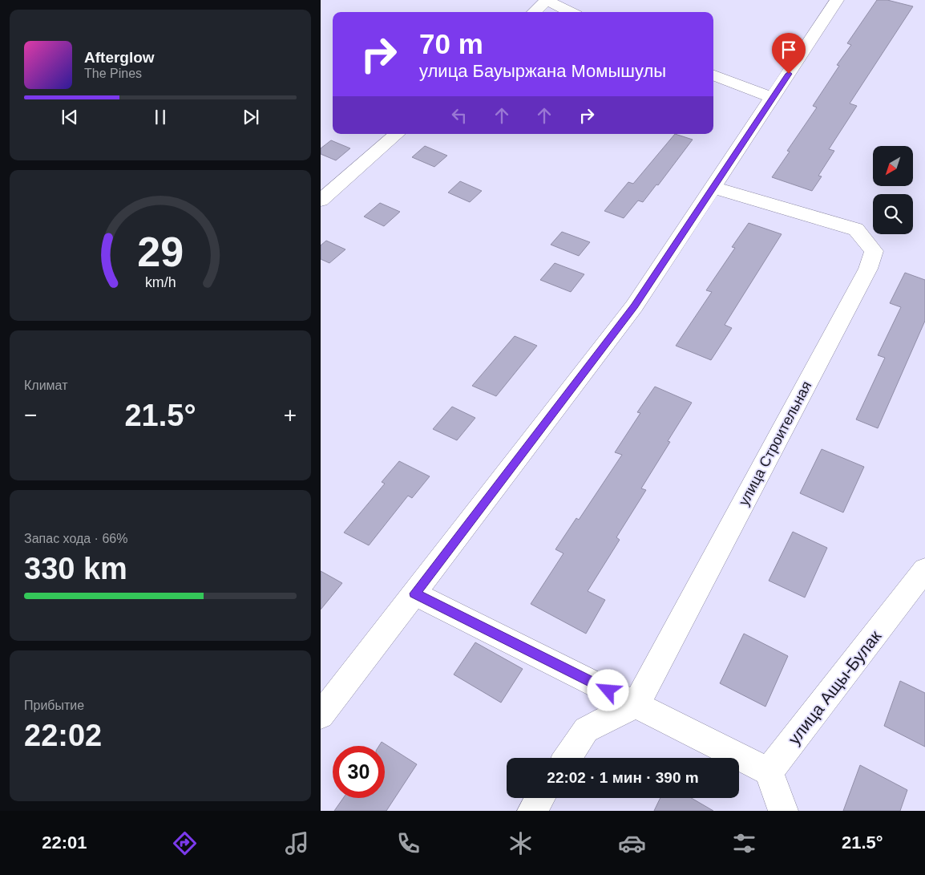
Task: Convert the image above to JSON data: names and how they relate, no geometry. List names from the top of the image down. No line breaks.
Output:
{"streets":{"street":["улица Строительная","улица Ащы-Булак"]},"north":"bottom left","page":{"turn":["70 m","улица Бауыржана Момышулы"],"song":["Afterglow","The Pines"],"tile":["Климат",["Запас хода · 66%","330 km"],["Прибытие","22:02"]],"heat":["−","21.5°","+"],"limit":"30","trip":"22:02 · 1 мин · 390 m","tabs":["22:01","21.5°"],"gauge":["29","km/h"]}}
